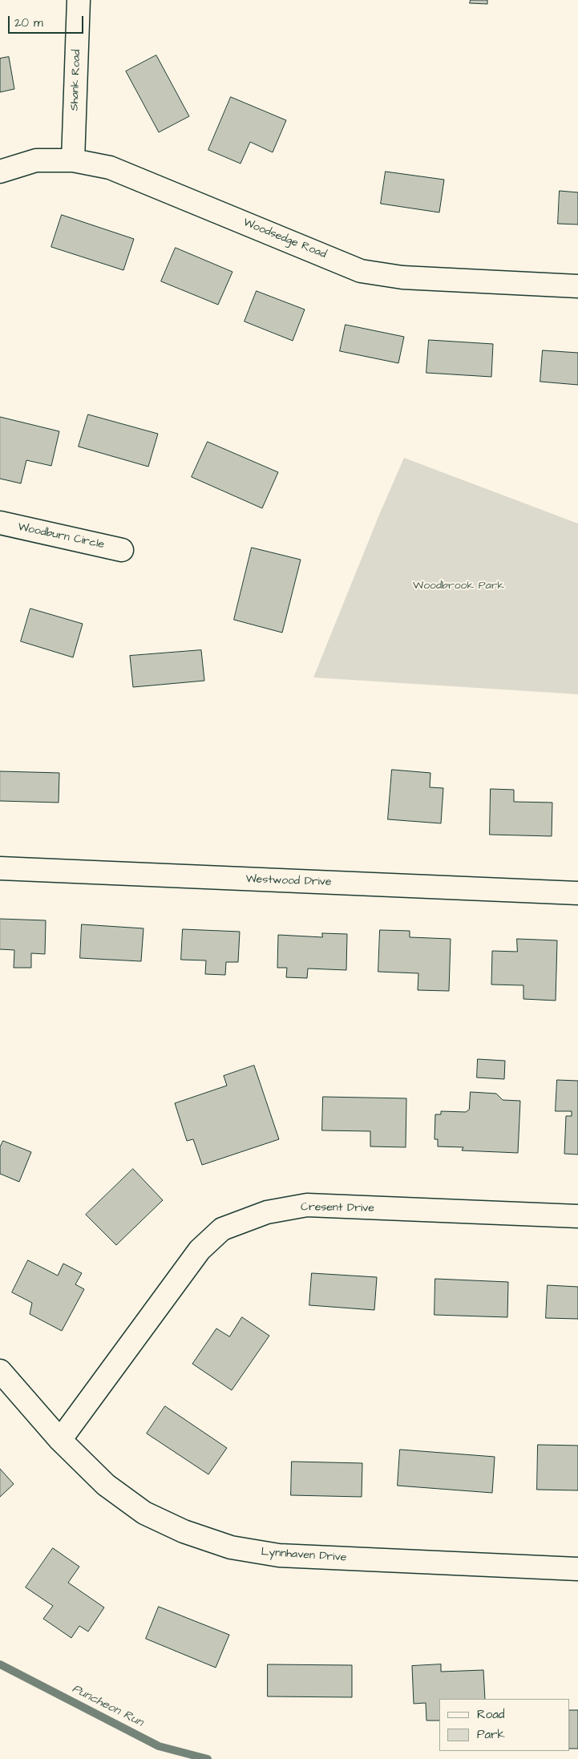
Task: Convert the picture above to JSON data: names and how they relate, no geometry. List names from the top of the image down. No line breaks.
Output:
{"streets":{"street":["Shank Road","Woodsedge Road","Woodburn Circle","Westwood Drive","Cresent Drive","Lynnhaven Drive"]},"crossings":[["Shank Road","Woodsedge Road"],["Cresent Drive","Lynnhaven Drive"]],"water":["Puncheon Run"],"parks":["Woodbrook Park"],"legend":["Road","Park"],"scale_bar":"20 m"}
